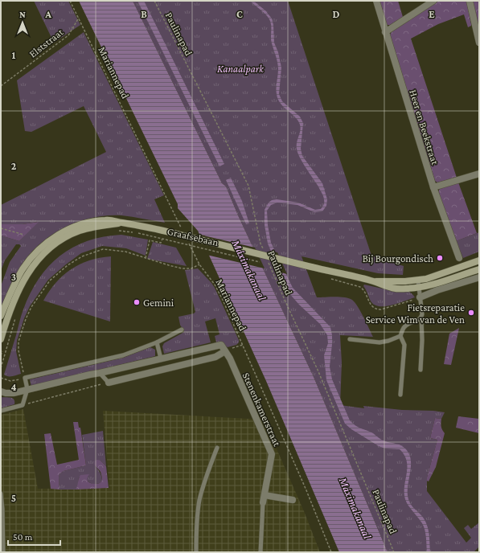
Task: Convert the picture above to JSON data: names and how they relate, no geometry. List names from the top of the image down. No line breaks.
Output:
{"streets":{"main road":["Graafsebaan"],"street":["Heer en Beekstraat","Stenenkamerstraat"],"path":["Paulinapad","Elststraat","Mariannepad"]},"crossings":[["Elststraat","Mariannepad"]],"water":["Máximakanaal"],"parks":["Kanaalpark"],"places":["Bij Bourgondisch","Gemini","Fietsreparatie Service Wim van de Ven"],"scale_bar":"50 m","north":"top","grid":{"columns":["A","B","C","D","E"],"rows":["1","2","3","4","5"]}}
